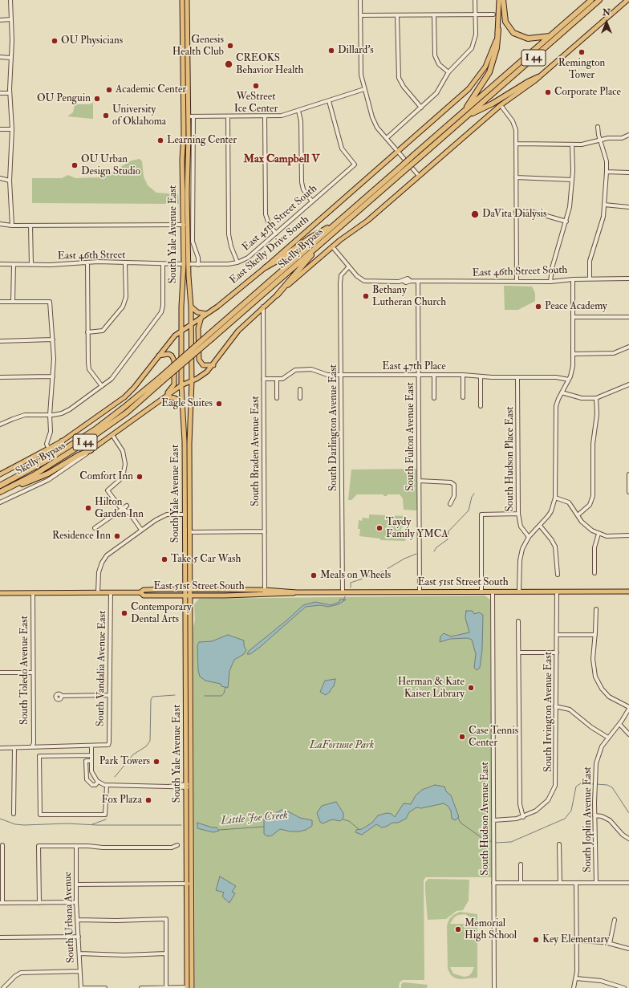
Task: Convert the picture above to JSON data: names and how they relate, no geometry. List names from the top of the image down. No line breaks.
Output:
{"streets":{"highway":["I 44","Skelly Bypass"],"main road":["South Yale Avenue East","East Skelly Drive South","East 51st Street South"],"street":["East 45th Street South","East 46th Street","East 46th Street South","East 47th Place","South Darlington Avenue East","South Fulton Avenue East","South Braden Avenue East","South Hudson Place East","South Vandalia Avenue East","South Toledo Avenue East","South Irvington Avenue East","South Hudson Avenue East","South Joplin Avenue East","South Urbana Avenue"]},"crossings":[["East 45th Street South","South Yale Avenue East"],["East 45th Street South","East 46th Street"],["South Yale Avenue East","East Skelly Drive South"],["South Yale Avenue East","East 46th Street"],["South Yale Avenue East","East 51st Street South"],["East 46th Street South","South Darlington Avenue East"],["East 46th Street South","South Fulton Avenue East"],["East 47th Place","South Darlington Avenue East"],["East 47th Place","South Fulton Avenue East"],["East 47th Place","South Braden Avenue East"],["East 47th Place","South Hudson Place East"],["South Darlington Avenue East","East 51st Street South"],["South Fulton Avenue East","East 51st Street South"],["South Braden Avenue East","East 51st Street South"],["East 51st Street South","South Vandalia Avenue East"],["East 51st Street South","South Toledo Avenue East"],["East 51st Street South","South Irvington Avenue East"],["East 51st Street South","South Hudson Avenue East"],["South Irvington Avenue East","South Hudson Avenue East"]],"districts":["Max Campbell V"],"water":["Little Joe Creek"],"parks":["LaFortune Park"],"places":["OU Physicians","Genesis Health Club","Dillard's","Remington Tower","CREOKS Behavior Health","WeStreet Ice Center","Academic Center","Corporate Place","OU Penguin","University of Oklahoma","Learning Center","OU Urban Design Studio","DaVita Dialysis","Bethany Lutheran Church","Peace Academy","Eagle Suites","Comfort Inn","Hilton Garden Inn","Taydy Family YMCA","Residence Inn","Take 5 Car Wash","Meals on Wheels","Contemporary Dental Arts","Herman & Kate Kaiser Library","Case Tennis Center","Park Towers","Fox Plaza","Memorial High School","Key Elementary"],"north":"top"}
